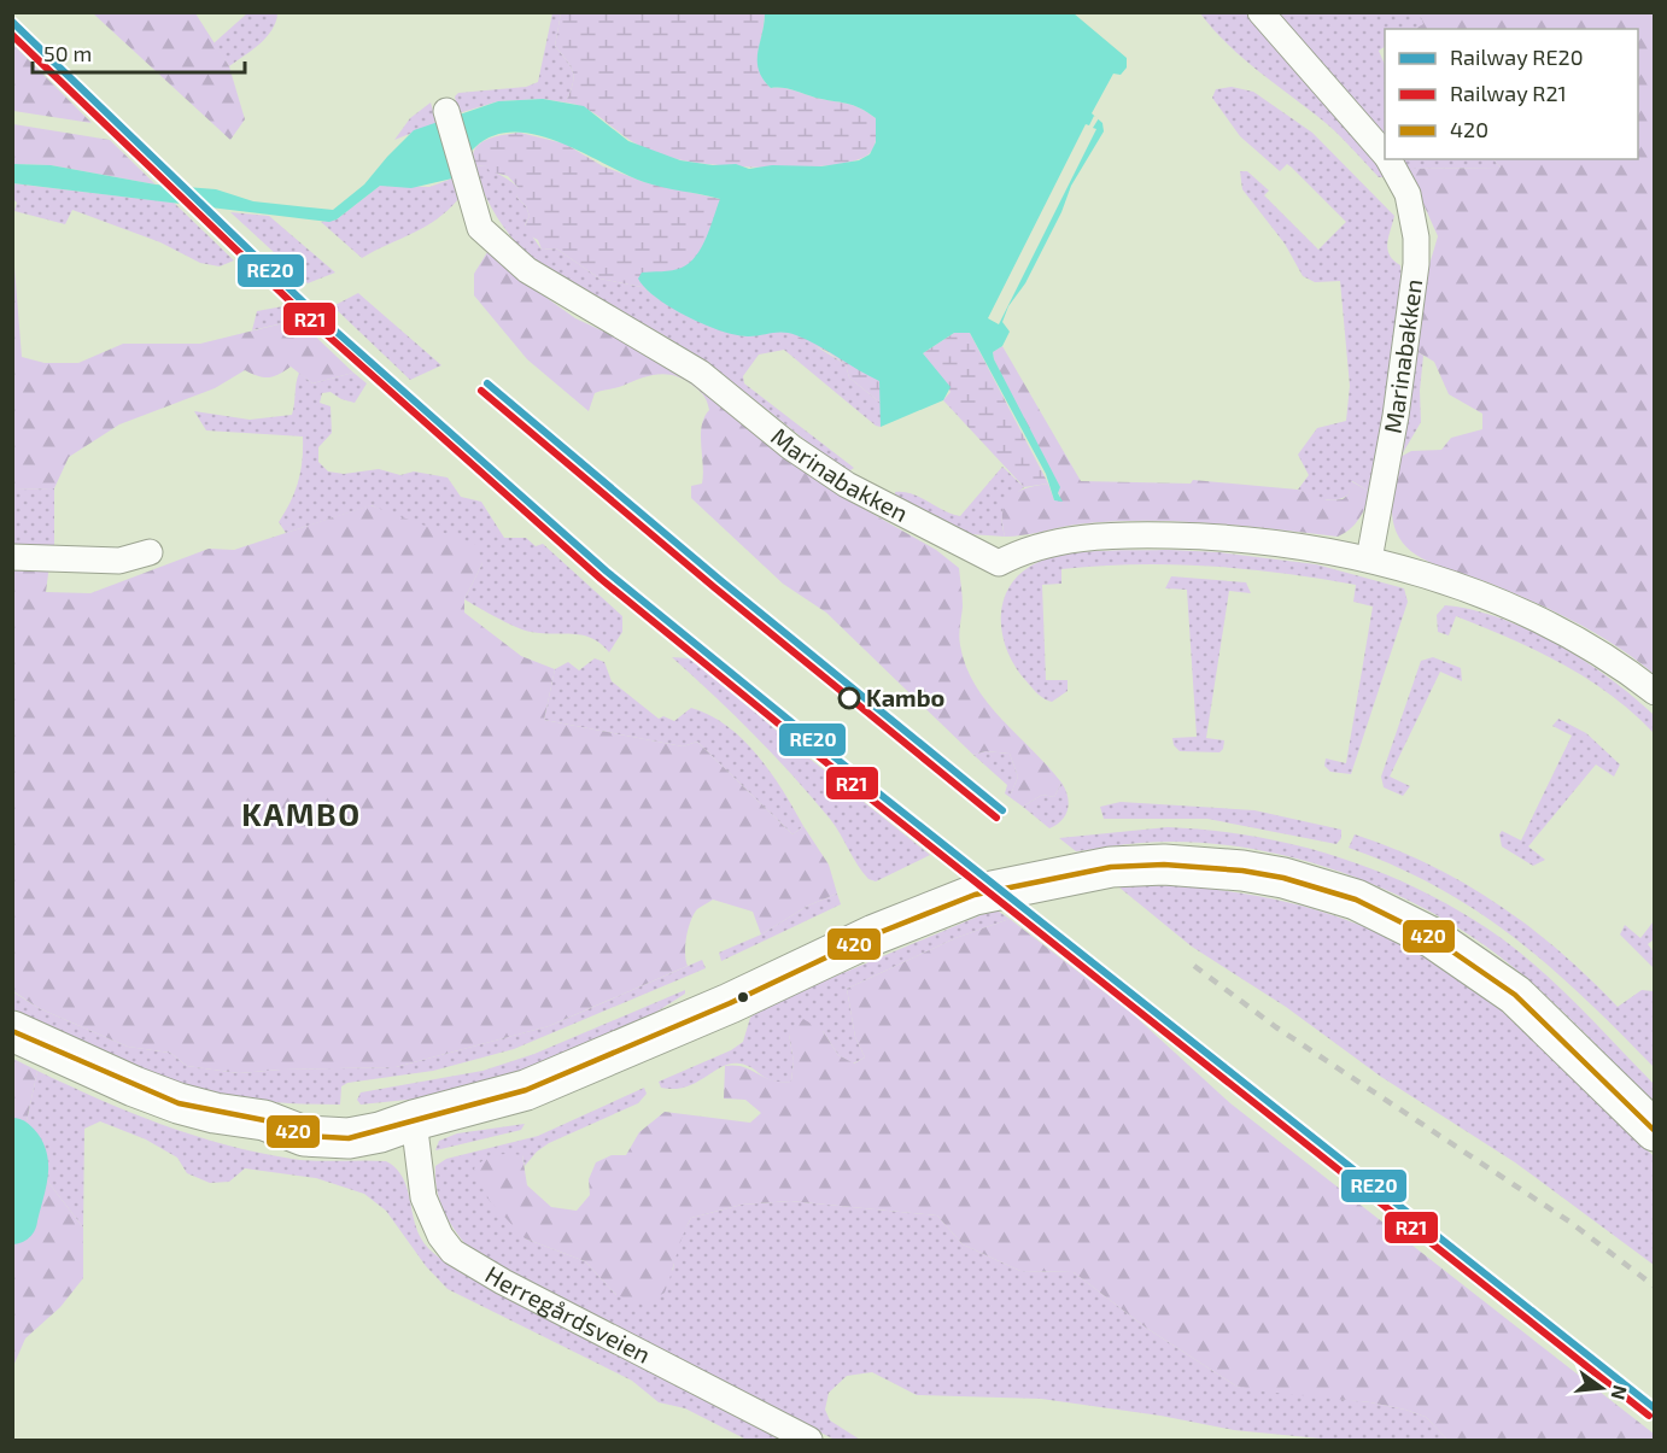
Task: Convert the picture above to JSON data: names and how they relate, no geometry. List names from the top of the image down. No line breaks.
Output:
{"streets":{"street":["Marinabakken","Herregårdsveien"]},"districts":["KAMBO"],"places":["Kambo"],"lines":["rail line RE20","rail line R21","transit line 420"],"legend":["Railway RE20","Railway R21","420"],"scale_bar":"50 m","north":"right"}
